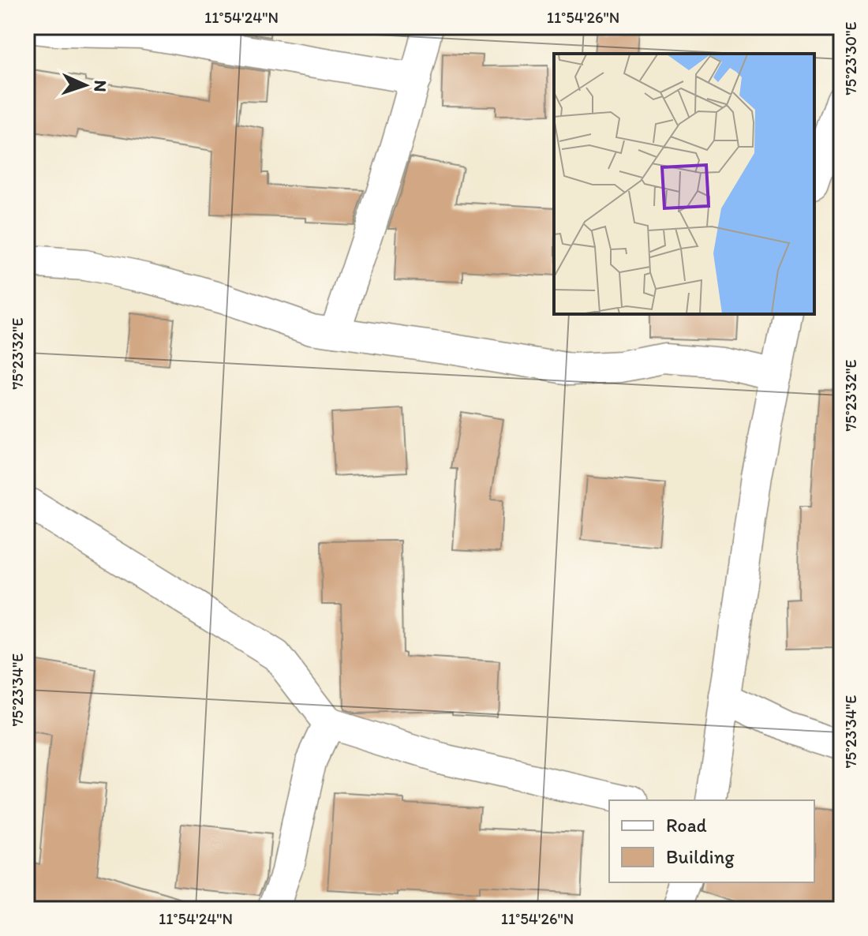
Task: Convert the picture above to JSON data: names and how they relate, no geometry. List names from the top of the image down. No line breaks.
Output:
{"legend":["Road","Building"],"north":"right","coordinates":["11°54'24\"N","11°54'26\"N","75°23'30\"E","75°23'32\"E","75°23'34\"E"]}
